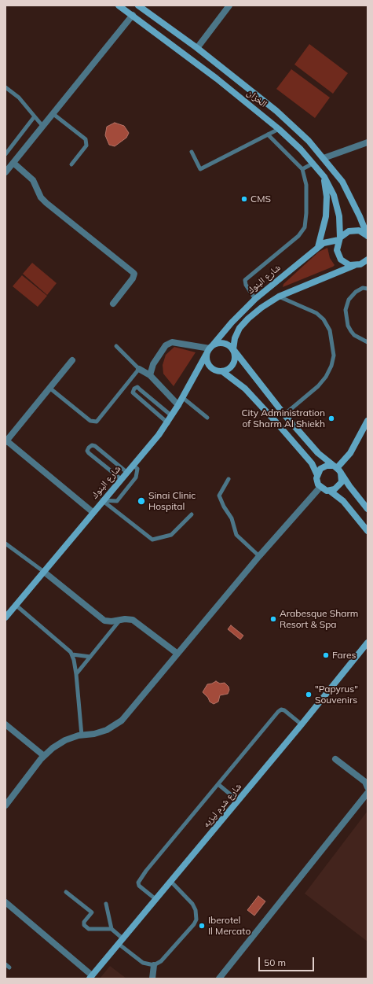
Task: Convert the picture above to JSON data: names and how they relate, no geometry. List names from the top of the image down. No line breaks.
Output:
{"streets":{"main road":["الخزان","شارع البنوك","شارع شرم ليزيه"]},"crossings":[["الخزان","شارع البنوك"]],"places":["CMS","City Administration of Sharm Al Shiekh","Sinai Clinic Hospital","Arabesque Sharm Resort & Spa","Fares","\"Papyrus\" Souvenirs","Iberotel Il Mercato"],"scale_bar":"50 m"}
